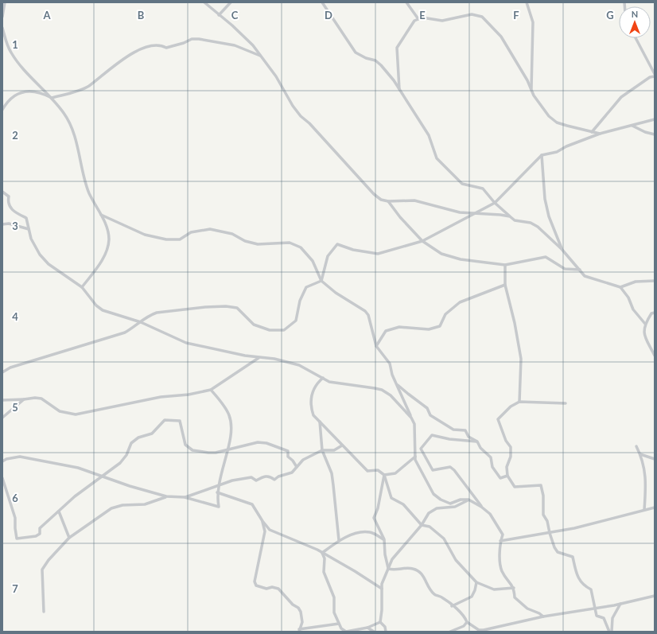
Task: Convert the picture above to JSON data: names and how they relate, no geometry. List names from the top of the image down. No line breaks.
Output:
{"north":"top","grid":{"columns":["A","B","C","D","E","F","G"],"rows":["1","2","3","4","5","6","7"]}}
